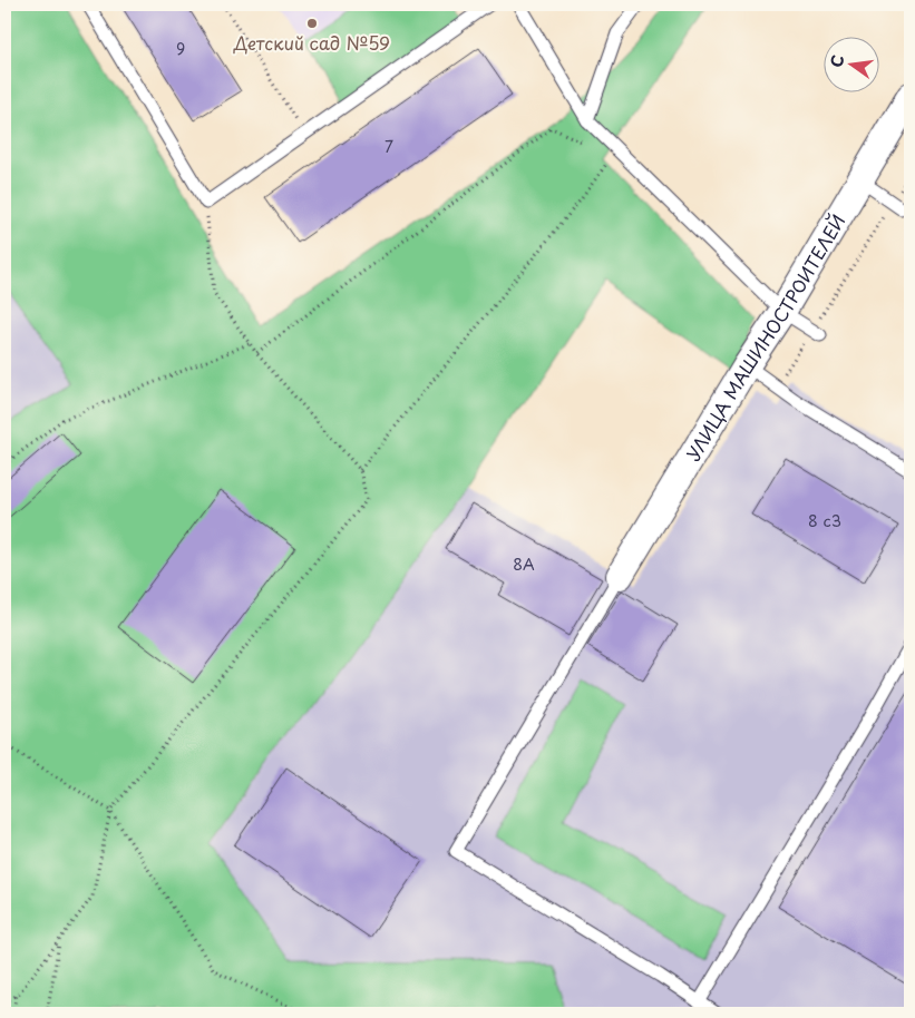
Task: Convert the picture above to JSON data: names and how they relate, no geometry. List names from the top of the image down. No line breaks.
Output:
{"streets":{"street":["УЛИЦА МАШИНОСТРОИТЕЛЕЙ"]},"places":["Детский сад №59"],"house_numbers":["9","7","8 с3","8А"],"north":"left"}
